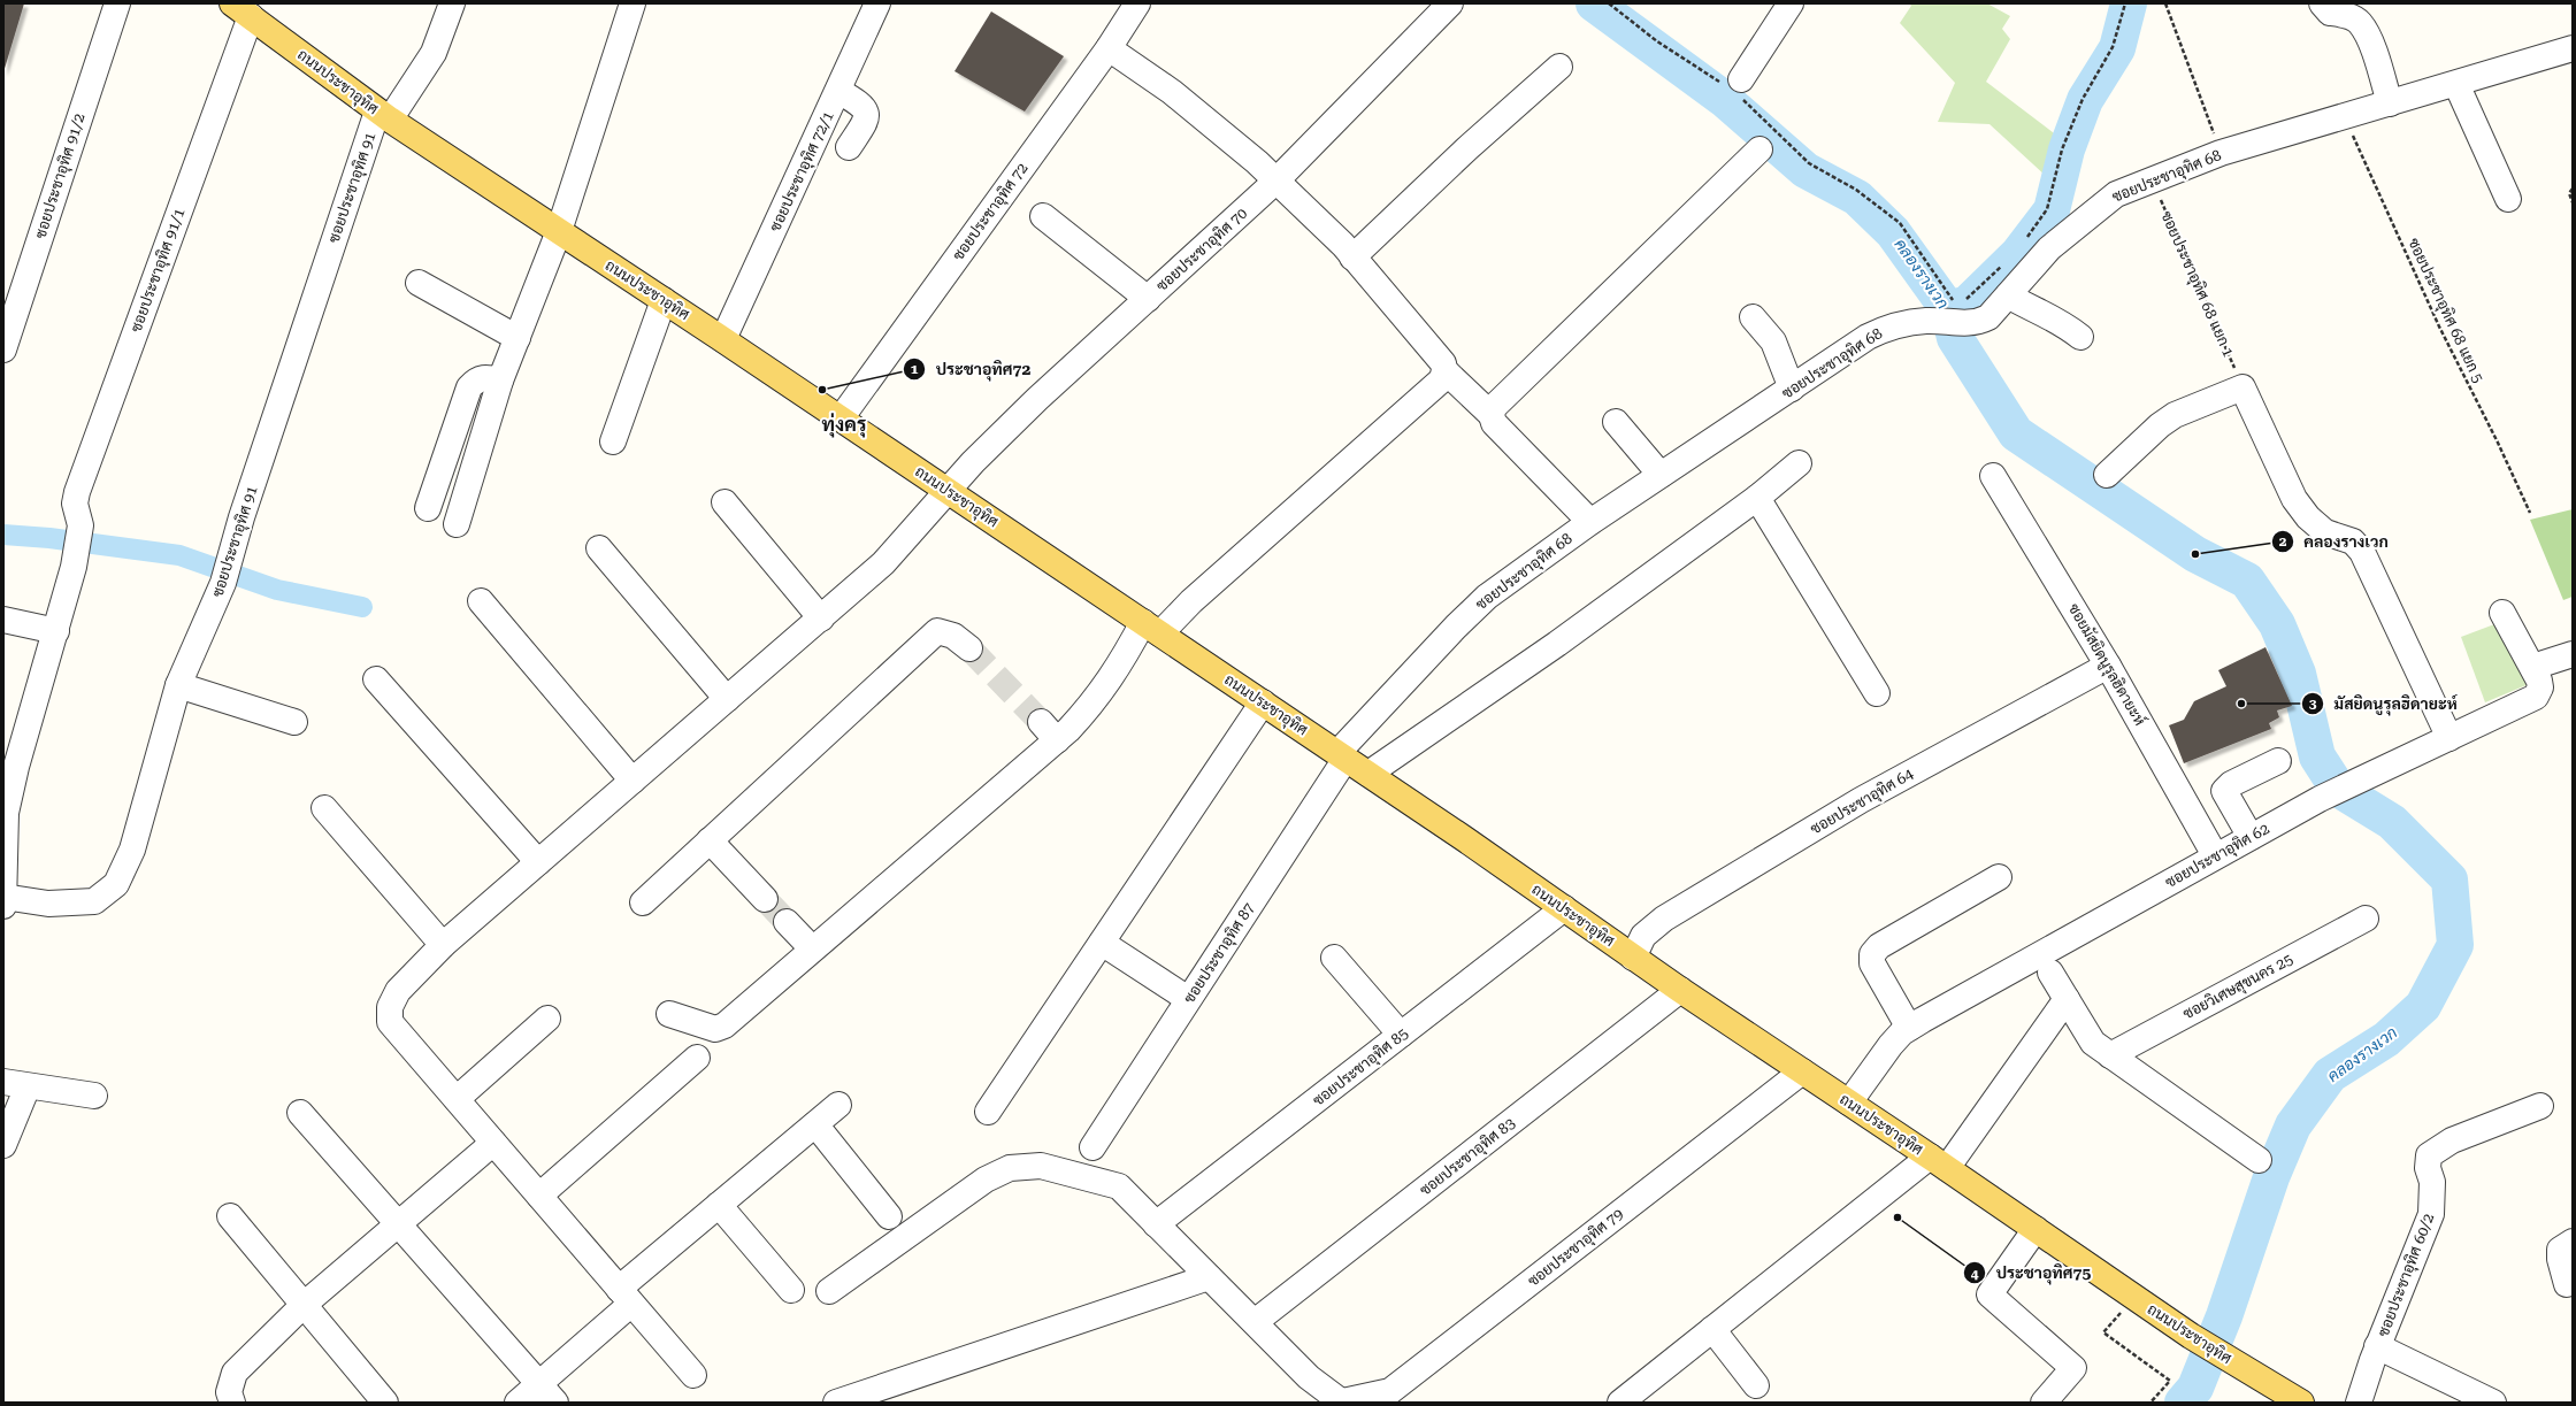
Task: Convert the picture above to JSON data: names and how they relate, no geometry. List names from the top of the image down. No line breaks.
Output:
{"streets":{"main road":["ถนนประชาอุทิศ"],"street":["ซอยประชาอุทิศ 72/1","ซอยประชาอุทิศ 91/2","ซอยประชาอุทิศ 68","ซอยประชาอุทิศ 91","ซอยประชาอุทิศ 72","ซอยประชาอุทิศ 70","ซอยประชาอุทิศ 91/1","ซอยมัสยิดนูรุลฮิดายะห์","ซอยประชาอุทิศ 64","ซอยประชาอุทิศ 62","ซอยประชาอุทิศ 87","ซอยวิเศษสุขนคร 25","ซอยประชาอุทิศ 85","ซอยประชาอุทิศ 83","ซอยประชาอุทิศ 79","ซอยประชาอุทิศ 60/2"],"path":["ซอยประชาอุทิศ 68 แยก 1","ซอยประชาอุทิศ 68 แยก 5"]},"crossings":[["ถนนประชาอุทิศ","ซอยประชาอุทิศ 72/1"],["ถนนประชาอุทิศ","ซอยประชาอุทิศ 68"],["ถนนประชาอุทิศ","ซอยประชาอุทิศ 91"],["ถนนประชาอุทิศ","ซอยประชาอุทิศ 72"],["ถนนประชาอุทิศ","ซอยประชาอุทิศ 70"],["ถนนประชาอุทิศ","ซอยประชาอุทิศ 91/1"],["ถนนประชาอุทิศ","ซอยประชาอุทิศ 64"],["ถนนประชาอุทิศ","ซอยประชาอุทิศ 62"],["ถนนประชาอุทิศ","ซอยประชาอุทิศ 87"],["ถนนประชาอุทิศ","ซอยประชาอุทิศ 85"],["ถนนประชาอุทิศ","ซอยประชาอุทิศ 83"],["ถนนประชาอุทิศ","ซอยประชาอุทิศ 79"],["ซอยประชาอุทิศ 68","ซอยประชาอุทิศ 68 แยก 1"],["ซอยประชาอุทิศ 68","ซอยประชาอุทิศ 68 แยก 5"],["ซอยประชาอุทิศ 68","ซอยประชาอุทิศ 87"],["ซอยมัสยิดนูรุลฮิดายะห์","ซอยประชาอุทิศ 64"],["ซอยมัสยิดนูรุลฮิดายะห์","ซอยประชาอุทิศ 62"]],"districts":["ทุ่งครุ"],"water":["คลองรางเวก"],"places":["ประชาอุทิศ72","คลองรางเวก","มัสยิดนูรุลฮิดายะห์","ประชาอุทิศ75"]}
